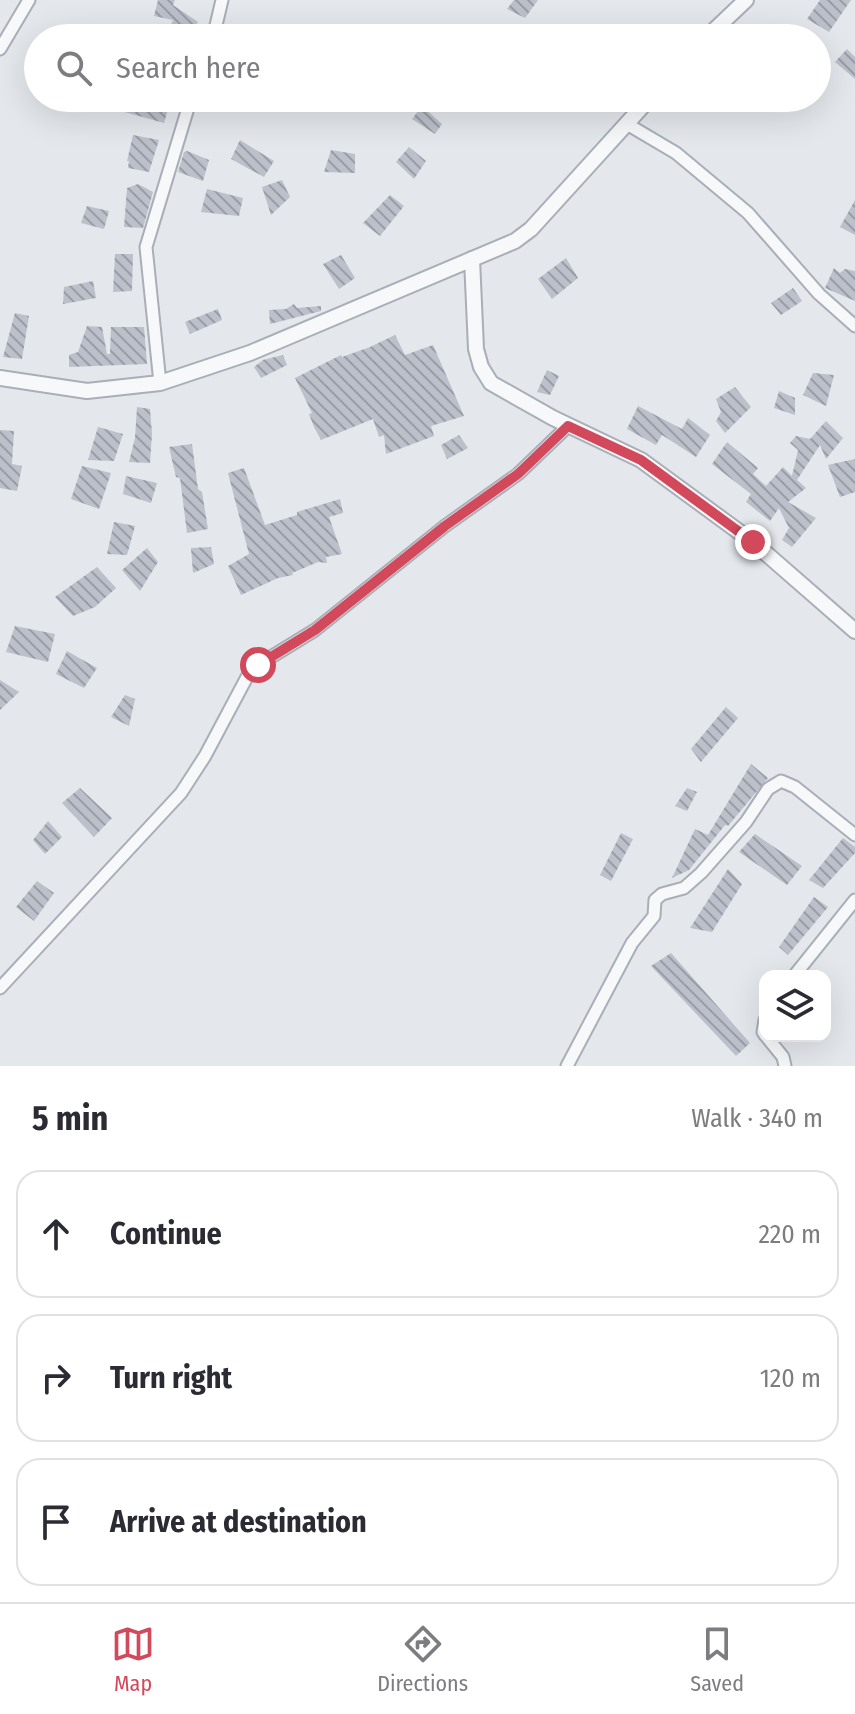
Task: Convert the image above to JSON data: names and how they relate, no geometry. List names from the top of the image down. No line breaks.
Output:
{"page":{"search":"Search here","heading":["5 min","Walk · 340 m"],"list":[["Continue","220 m"],["Turn right","120 m"],"Arrive at destination"],"nav":["Map","Directions","Saved"]}}
